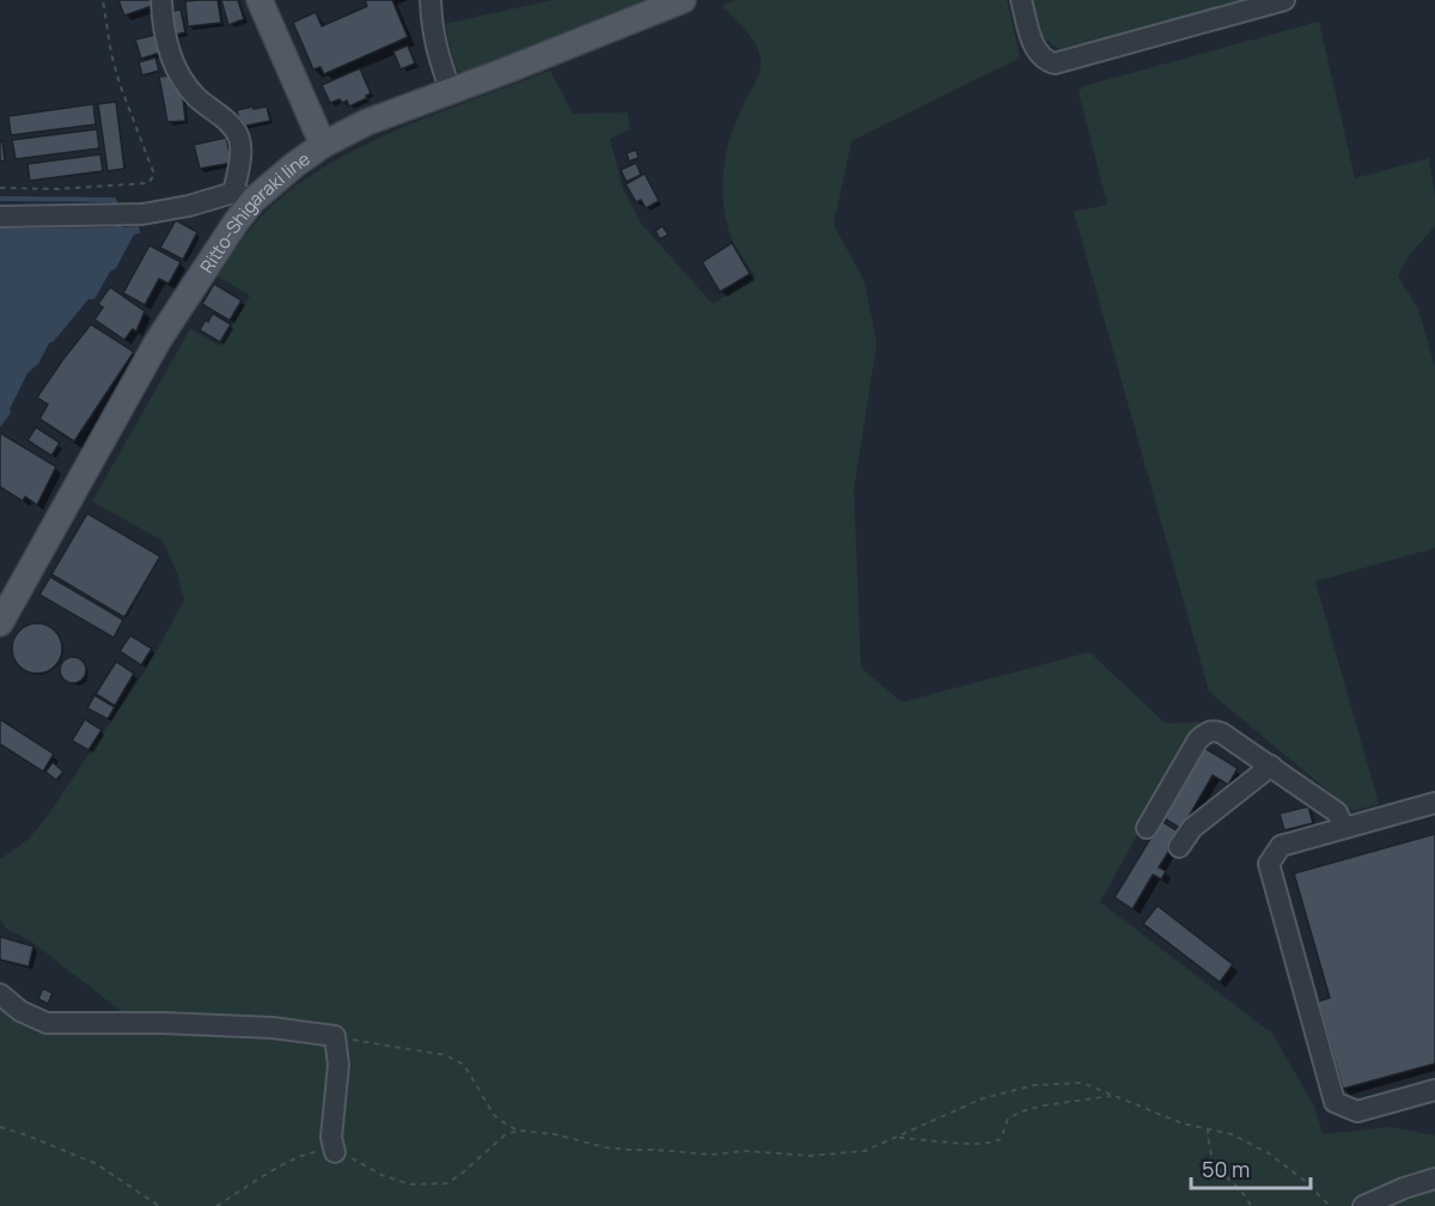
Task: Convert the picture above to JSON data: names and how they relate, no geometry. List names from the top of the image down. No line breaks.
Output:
{"streets":{"main road":["Ritto-Shigaraki line"]},"scale_bar":"50 m"}
